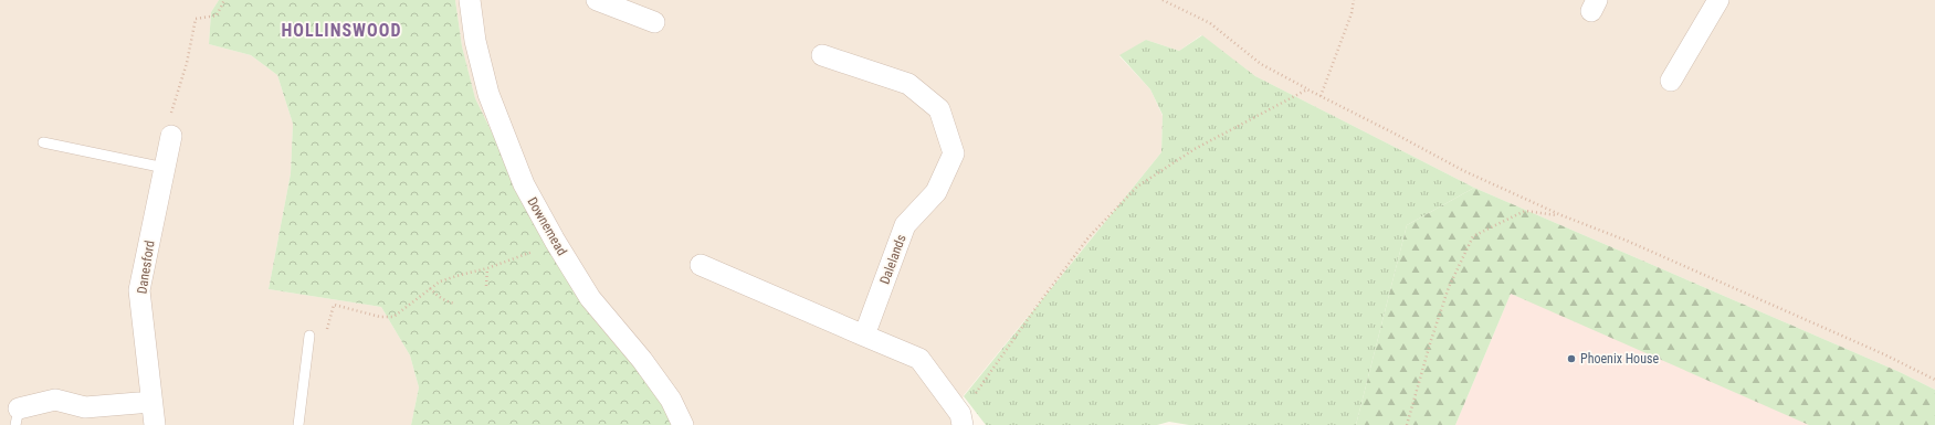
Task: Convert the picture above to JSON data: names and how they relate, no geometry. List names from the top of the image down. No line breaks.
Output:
{"streets":{"street":["Downemead","Dalelands","Danesford"]},"districts":["HOLLINSWOOD"],"places":["Phoenix House"]}
